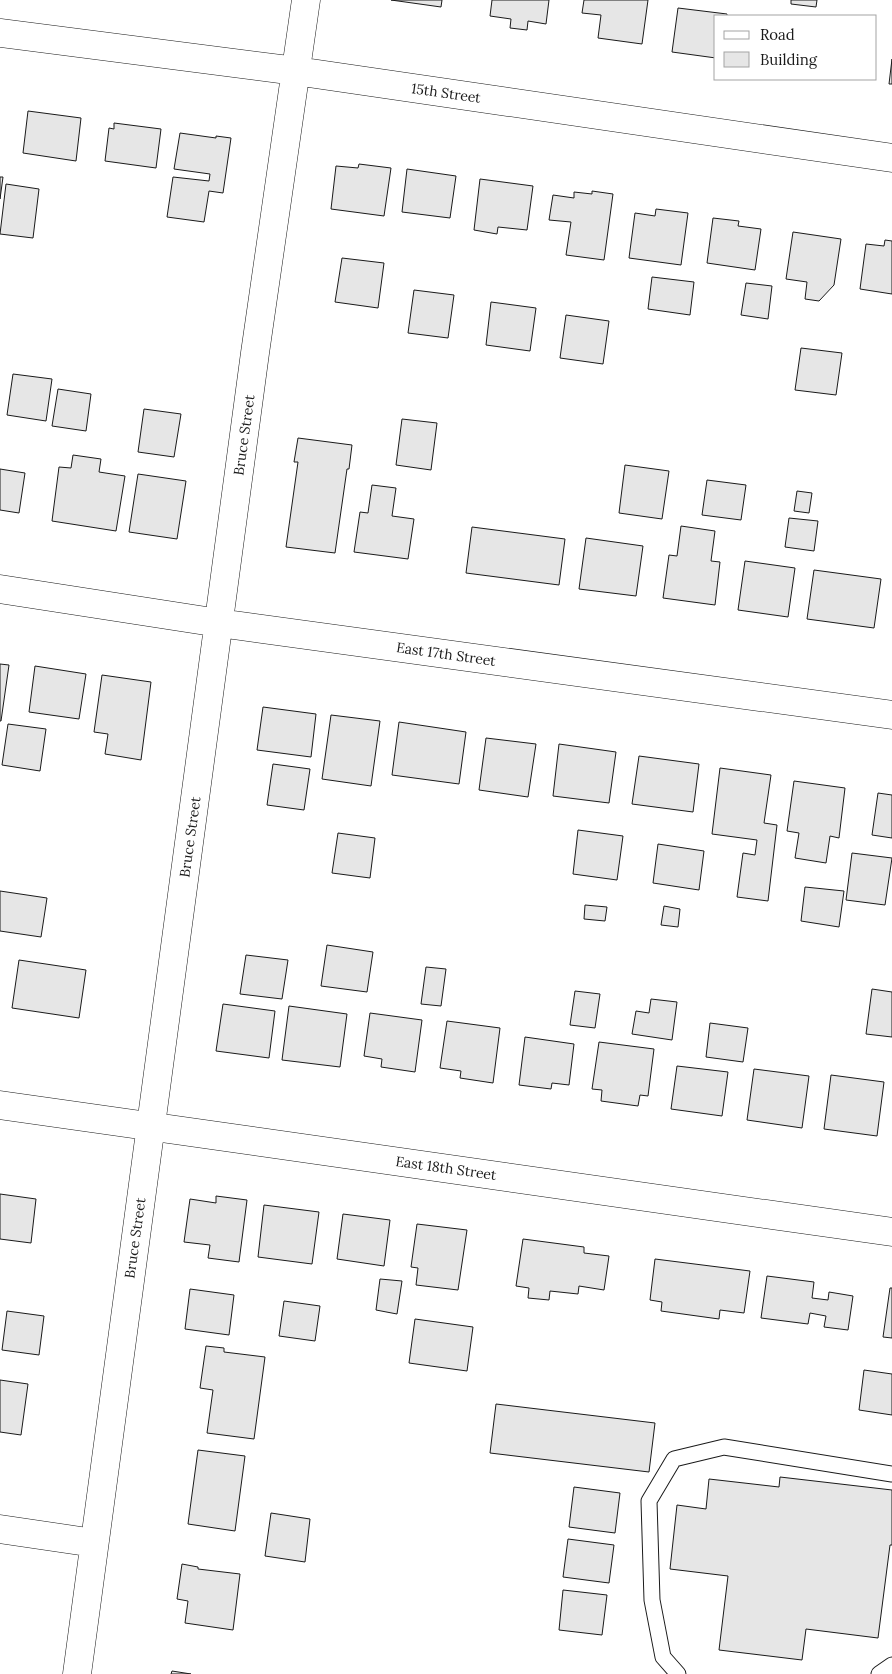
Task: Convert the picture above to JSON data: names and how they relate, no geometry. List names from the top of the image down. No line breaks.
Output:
{"streets":{"street":["15th Street","Bruce Street","East 17th Street","East 18th Street"]},"crossings":[["15th Street","Bruce Street"],["Bruce Street","East 17th Street"],["Bruce Street","East 18th Street"]],"legend":["Road","Building"]}
